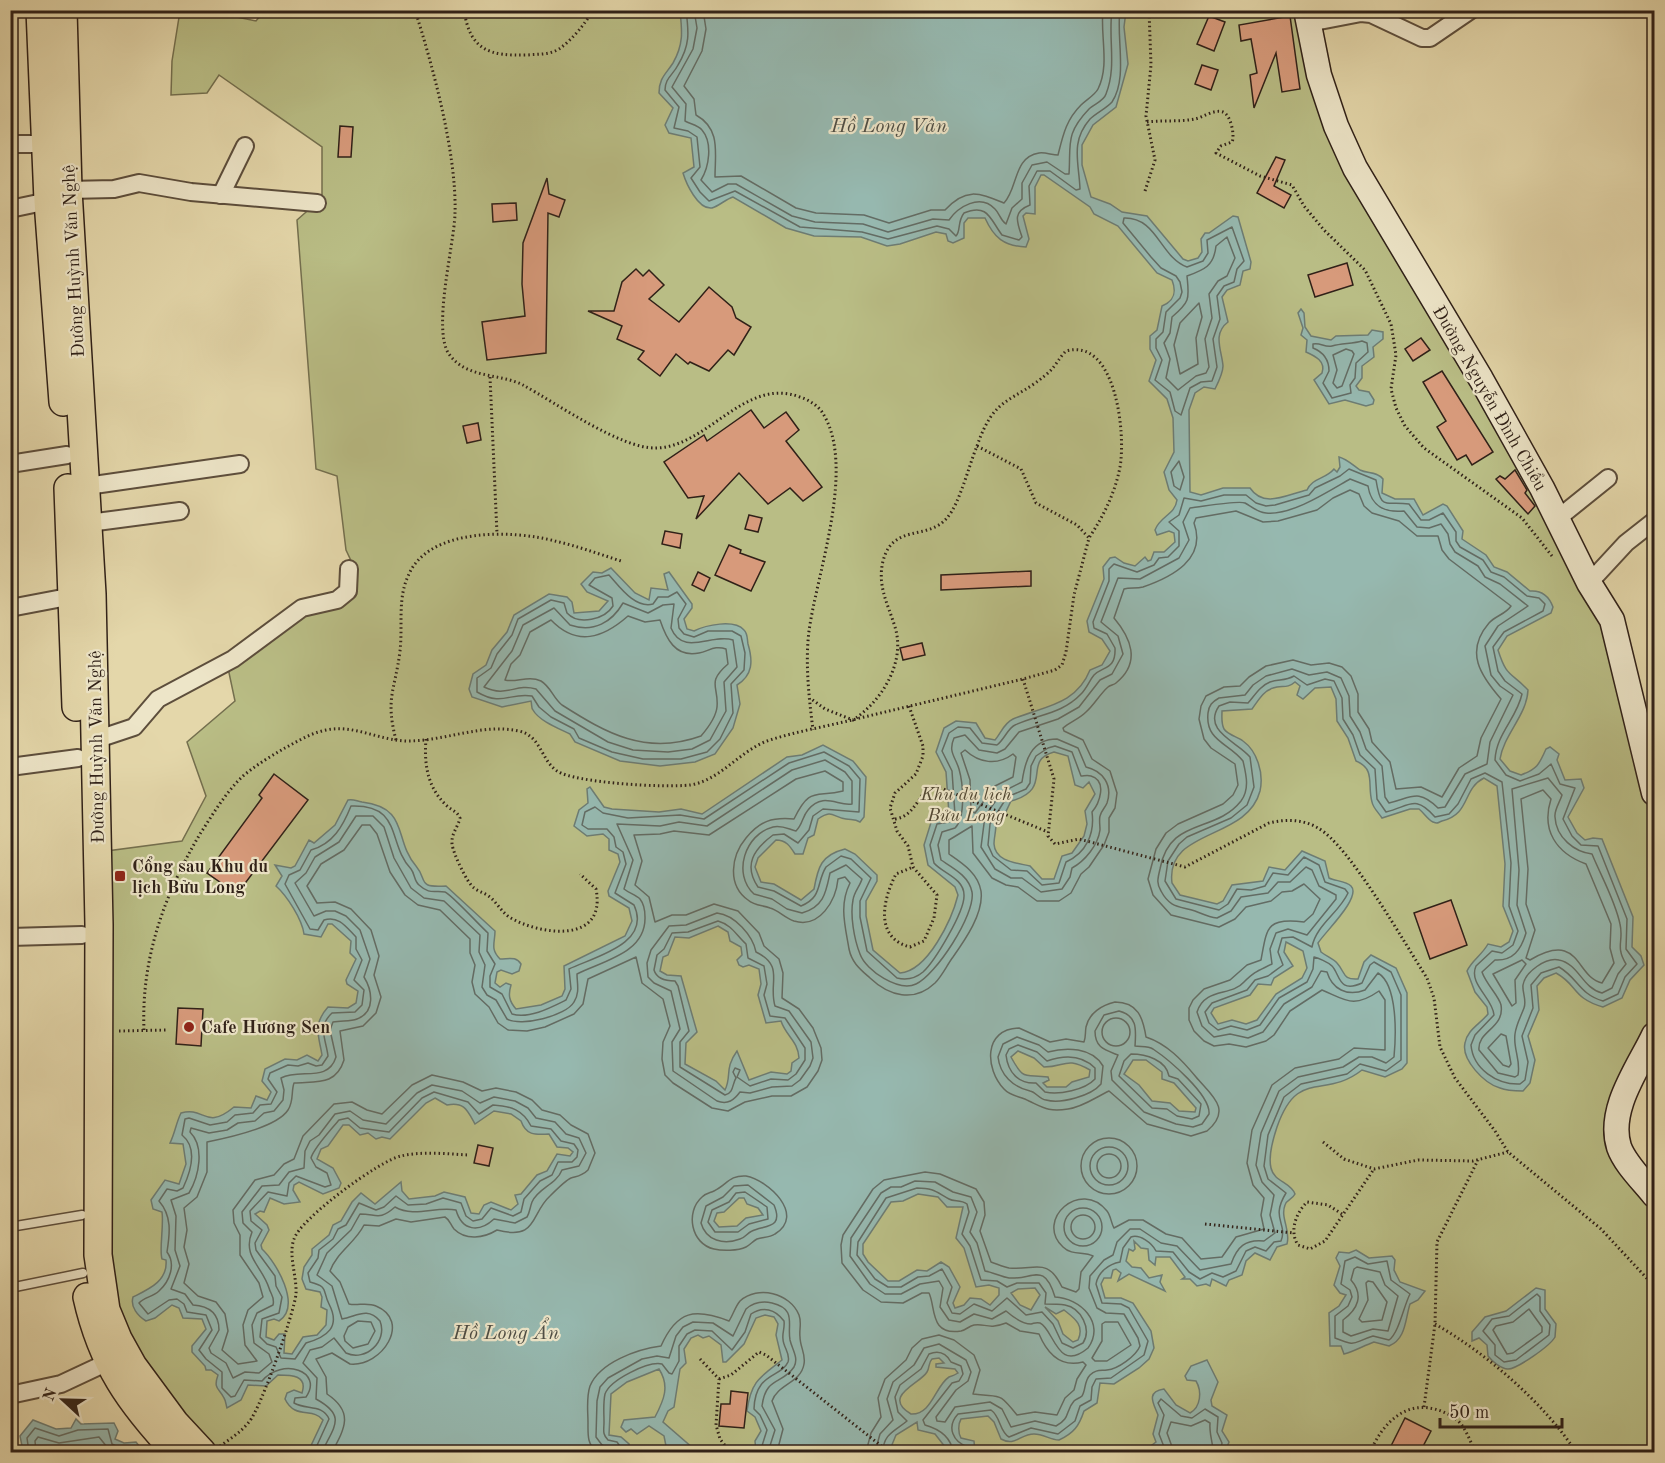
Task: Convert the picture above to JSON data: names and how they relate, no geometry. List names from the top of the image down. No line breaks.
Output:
{"streets":{"main road":["Đường Huỳnh Văn Nghệ","Đường Nguyễn Đình Chiểu"]},"water":["Hồ Long Vân","Hồ Long Ẩn"],"parks":["Khu du lịch Bửu Long"],"places":{"transit":["Cổng sau Khu du lịch Bửu Long"],"other":["Cafe Hương Sen"]},"scale_bar":"50 m","north":"left"}
